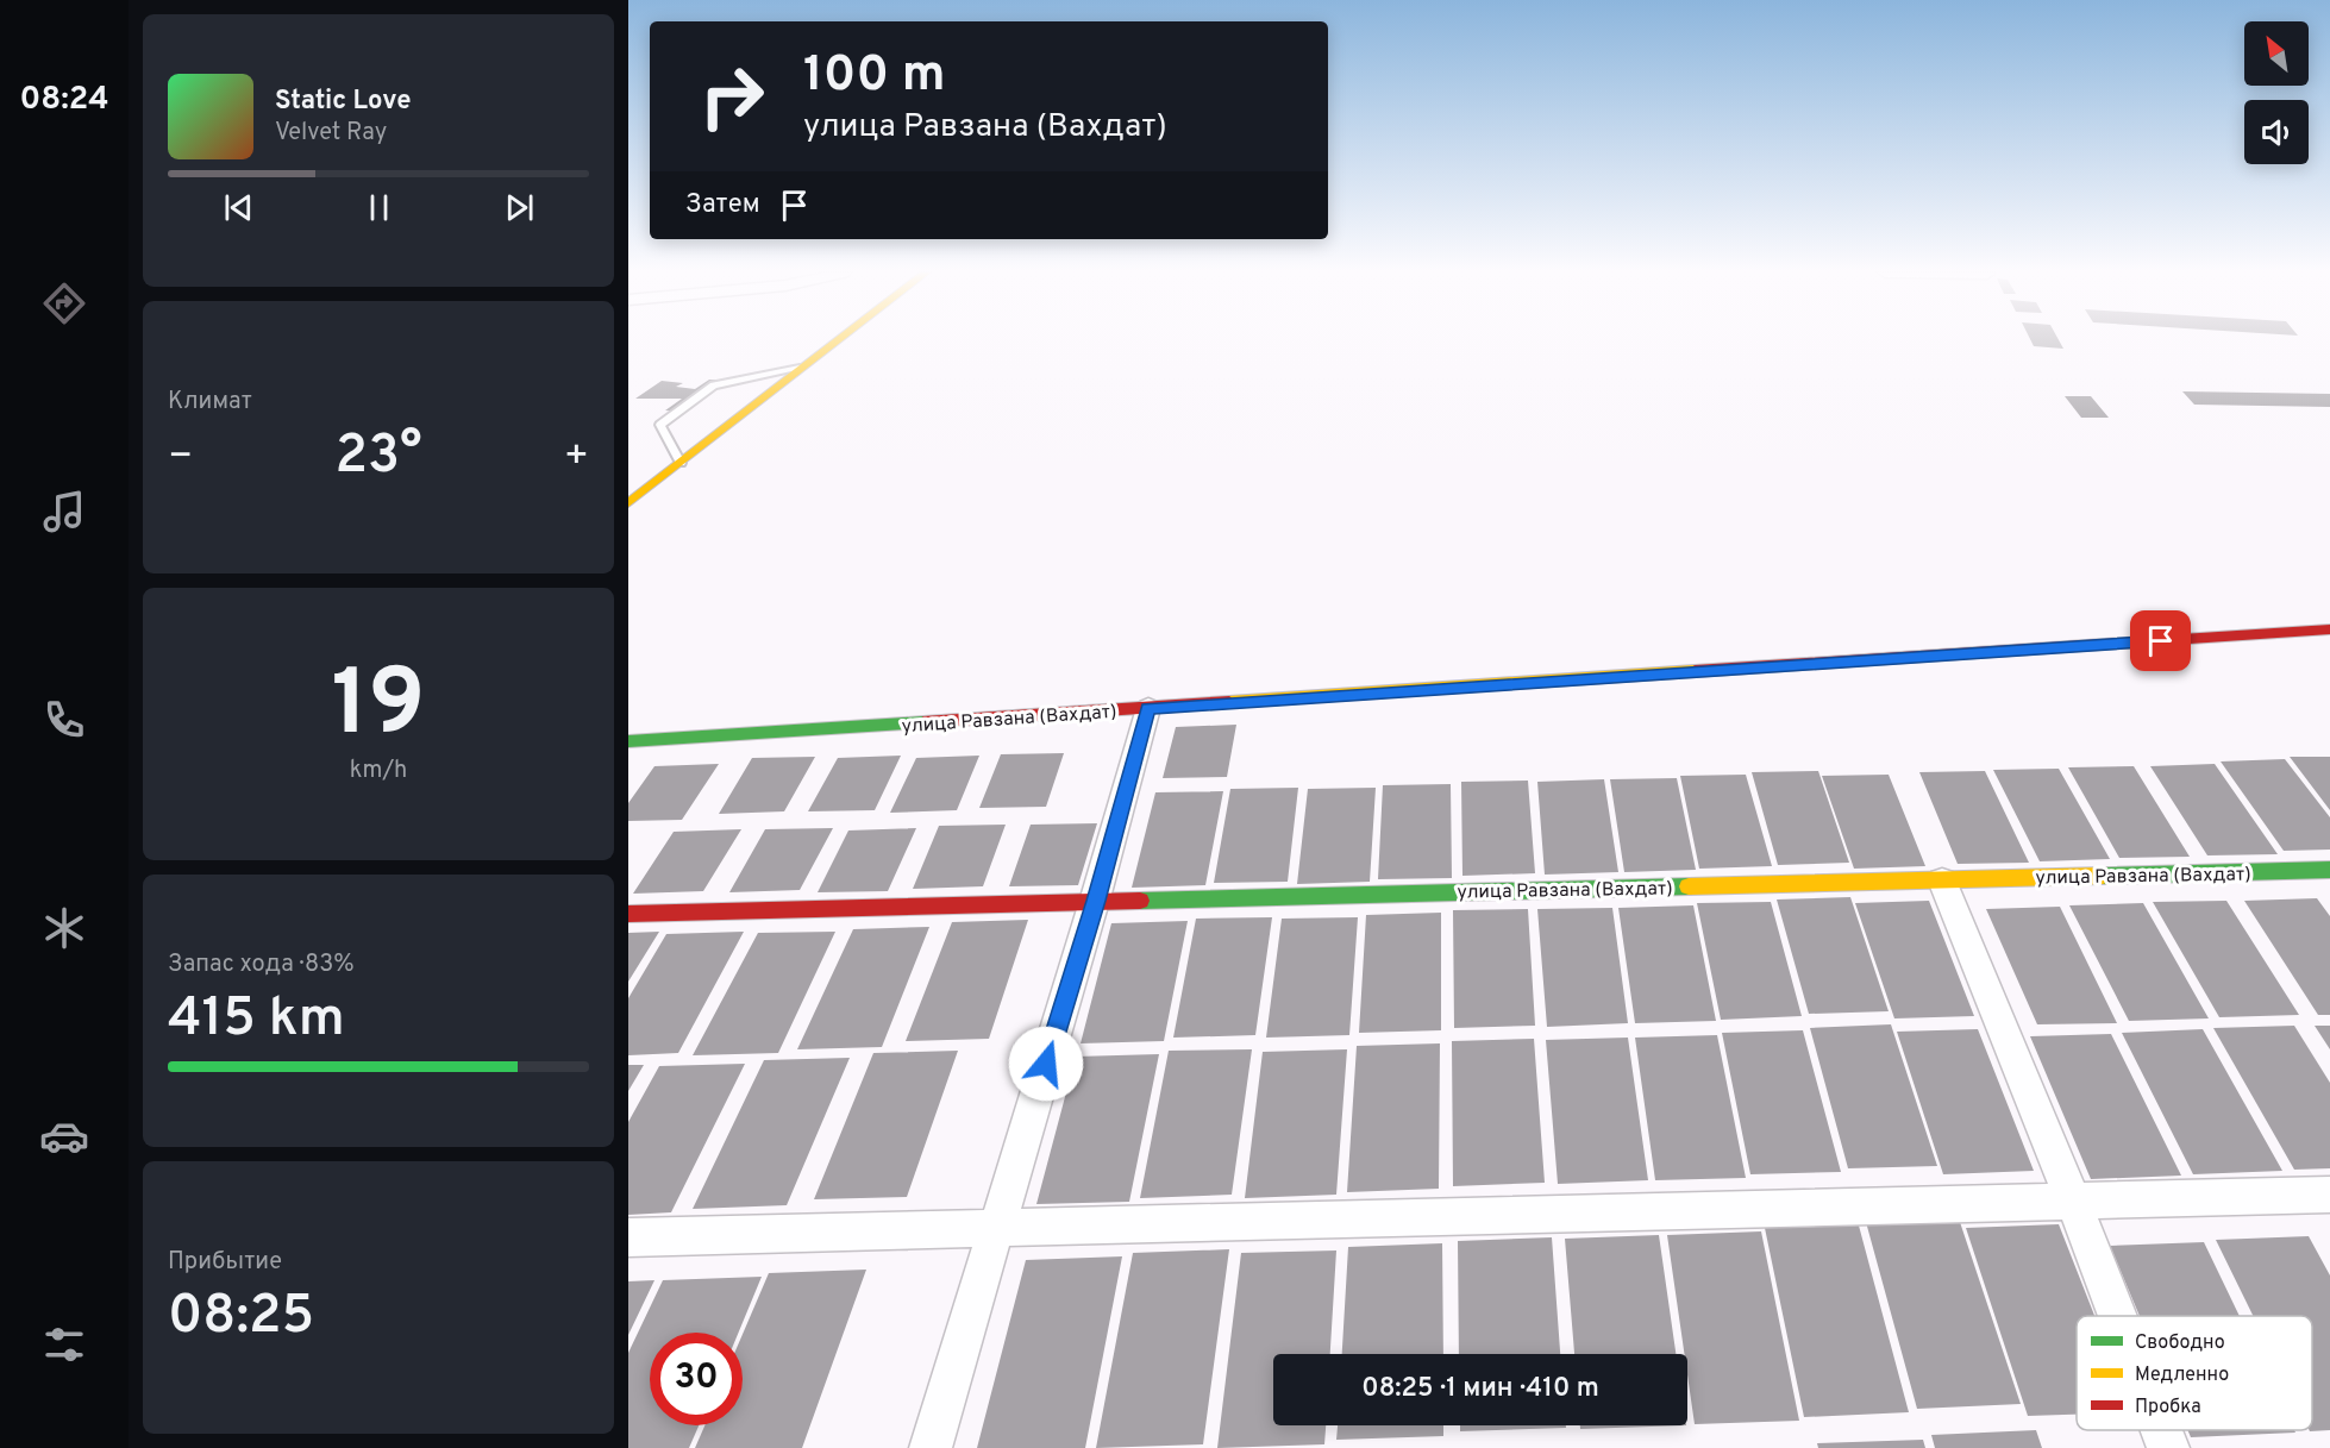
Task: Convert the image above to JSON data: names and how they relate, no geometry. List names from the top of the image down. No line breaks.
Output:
{"streets":{"street":["улица Равзана (Вахдат)"]},"legend":["Свободно","Медленно","Пробка"],"north":"top left","page":{"tabs":"08:24","turn":["100 m","улица Равзана (Вахдат)"],"song":["Static Love","Velvet Ray"],"then":"Затем","tile":["Климат",["19","km/h"],["Запас хода · 83%","415 km"],["Прибытие","08:25"]],"heat":["−","23°","+"],"limit":"30","trip":"08:25 · 1 мин · 410 m"}}
